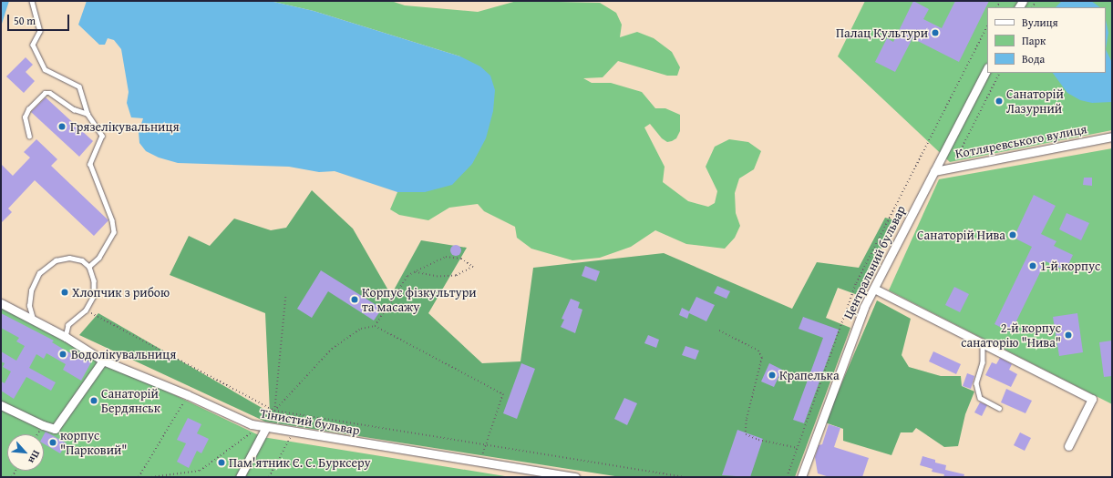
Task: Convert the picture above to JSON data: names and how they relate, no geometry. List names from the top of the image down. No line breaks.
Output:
{"streets":{"street":["Котляревського вулиця","Центральний бульвар","Тінистий бульвар"]},"crossings":[["Котляревського вулиця","Центральний бульвар"]],"places":["Палац Культури","Санаторій Лазурний","Грязелікувальниця","Санаторій Нива","1-й корпус","Хлопчик з рибою","Корпус фізкультури та масажу","2-й корпус санаторію \"Нива\"","Водолікувальниця","Крапелька","Санаторій Бердянськ","корпус \"Парковий\"","Пам'ятник Є. С. Бурксеру"],"legend":["Вулиця","Парк","Вода"],"scale_bar":"50 m","north":"bottom right"}
